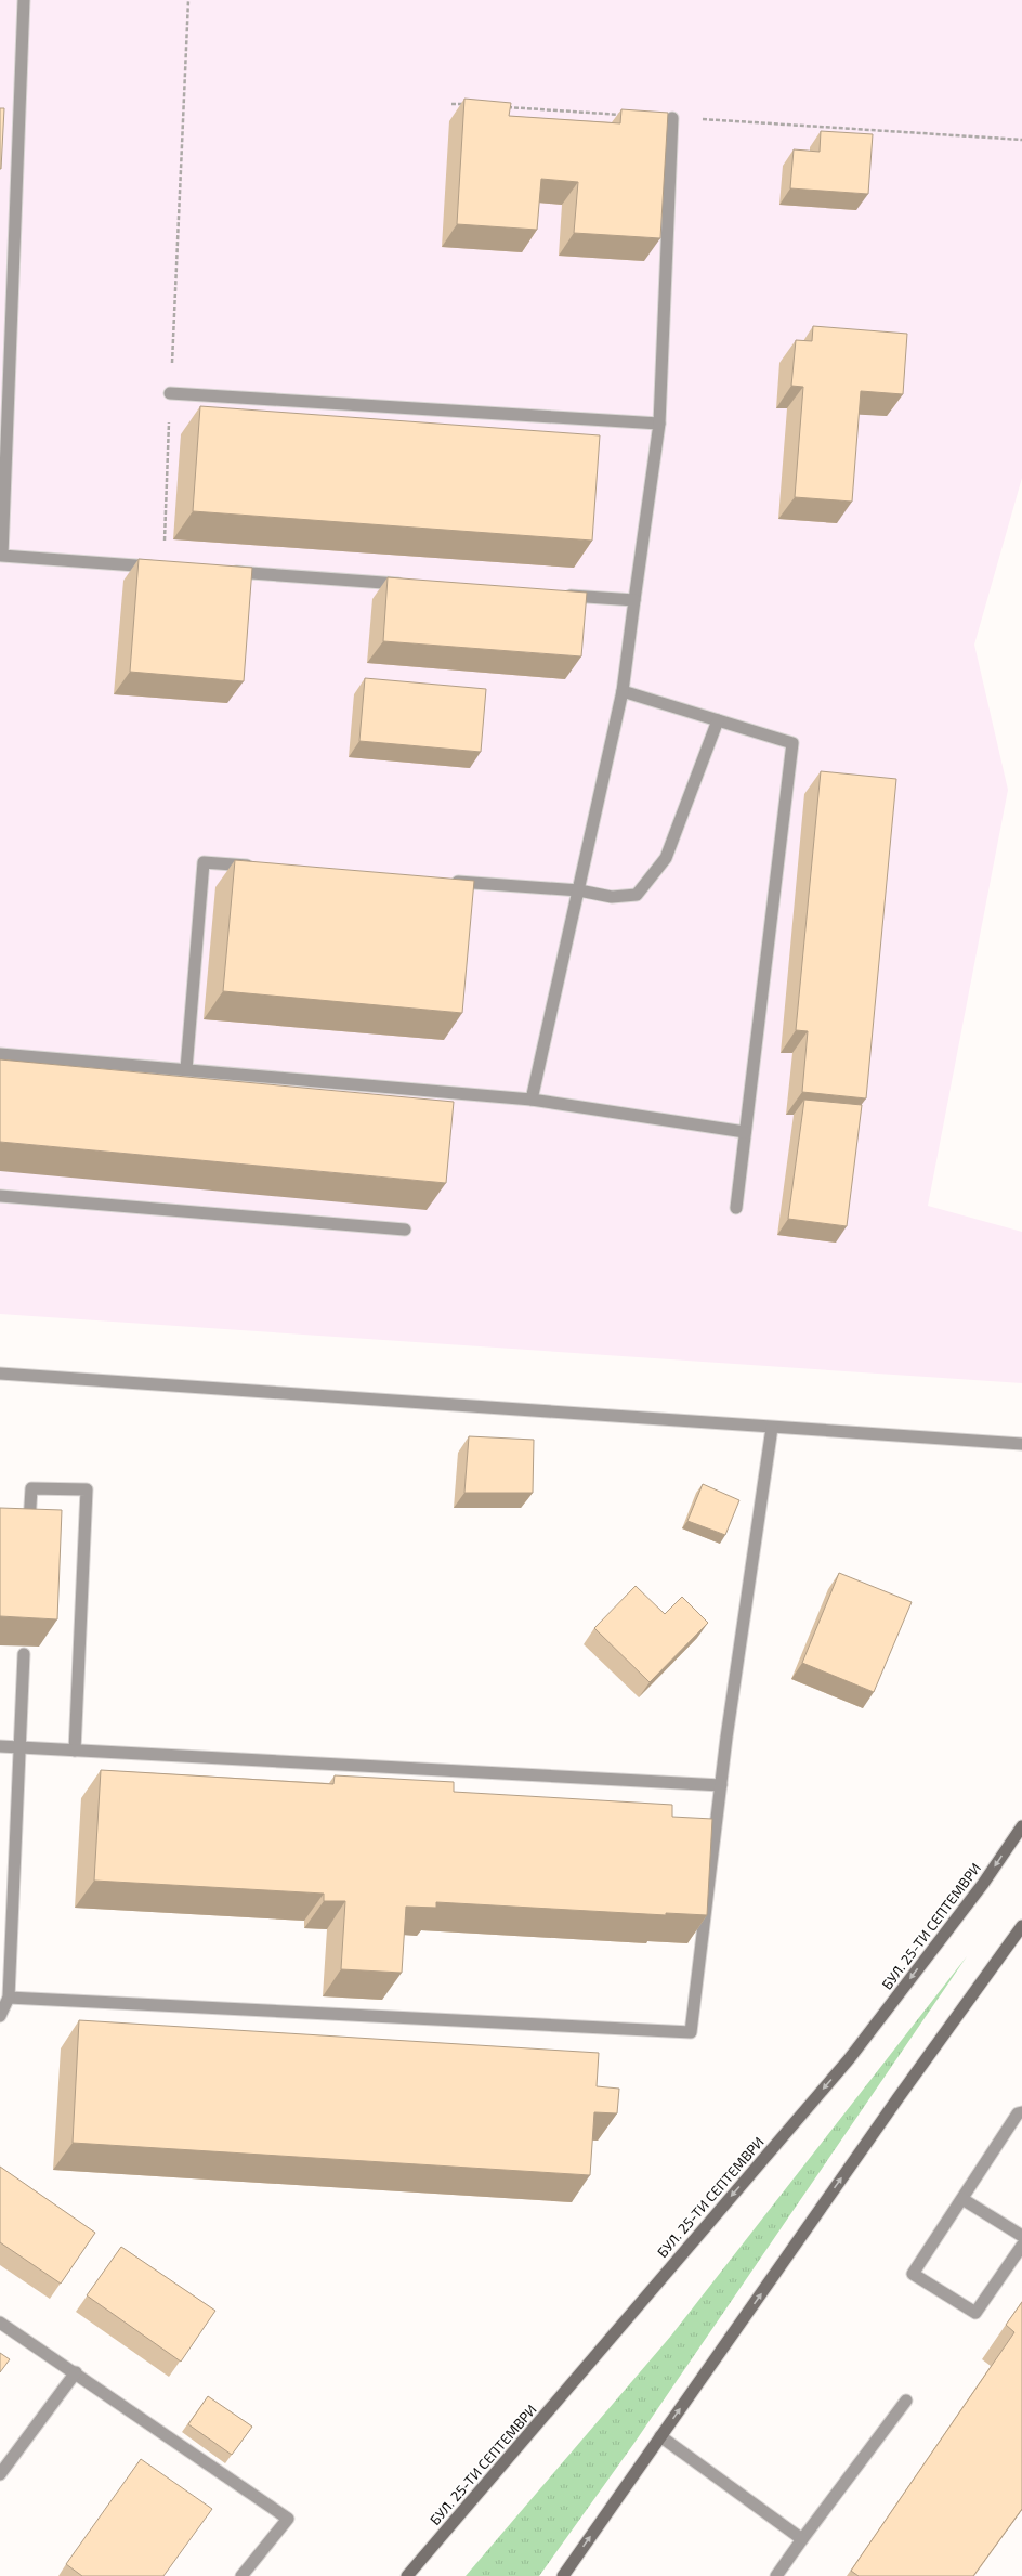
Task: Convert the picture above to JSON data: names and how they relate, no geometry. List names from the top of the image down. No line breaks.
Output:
{"streets":{"main road":["БУЛ. 25-ТИ СЕПТЕМВРИ"]}}
